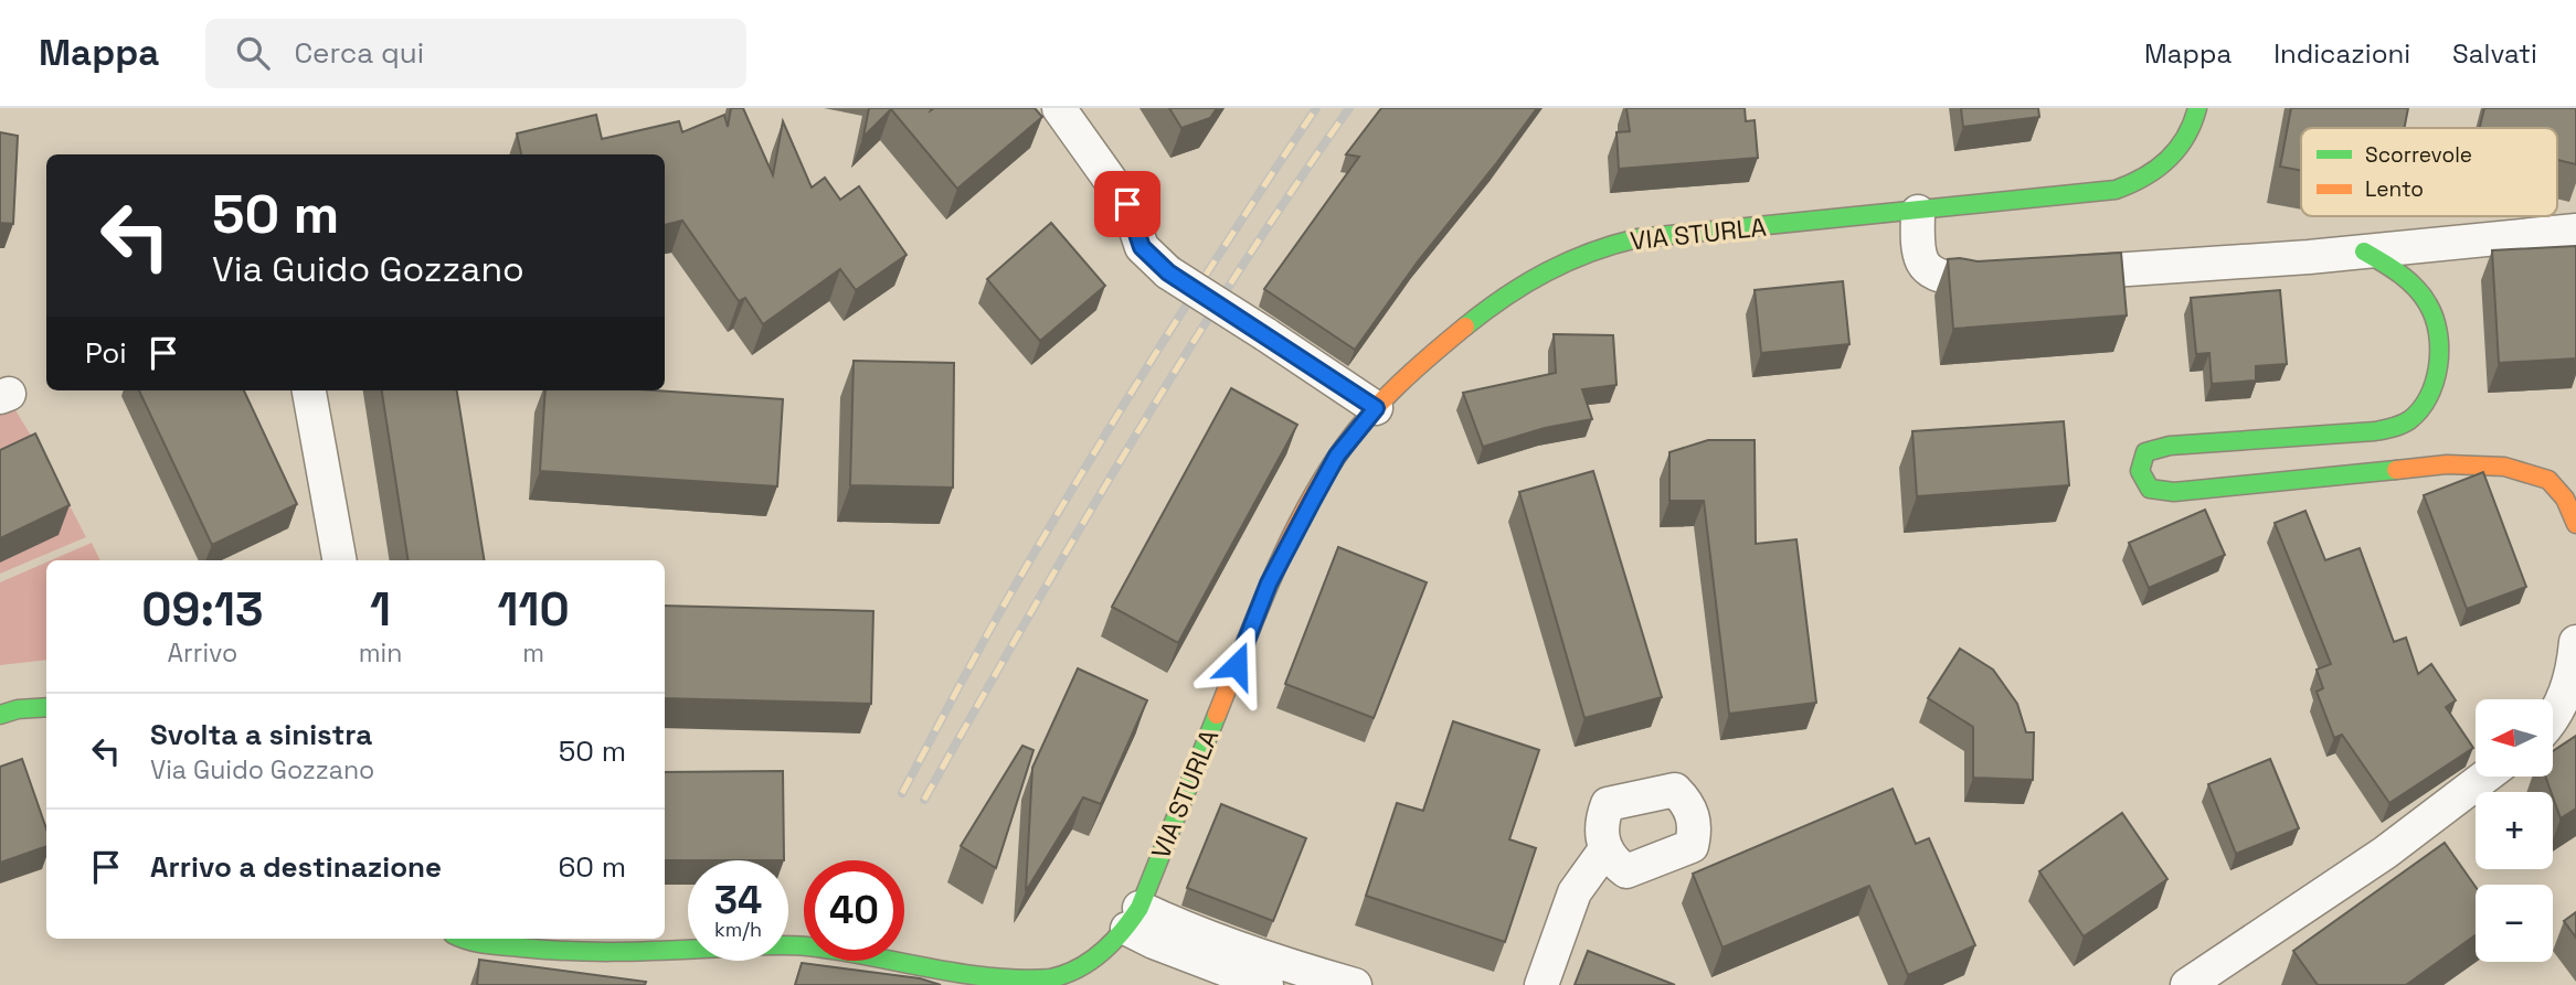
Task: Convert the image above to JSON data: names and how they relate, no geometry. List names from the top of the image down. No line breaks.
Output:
{"streets":{"street":["VIA STURLA"]},"legend":["Scorrevole","Lento"],"north":"left","page":{"header":"Mappa","search":"Cerca qui","nav":["Mappa","Indicazioni","Salvati"],"turn":["50 m","Via Guido Gozzano"],"then":"Poi","eta":["09:13","Arrivo","1","min","110","m"],"list":[{"name":"Svolta a sinistra","note":"Via Guido Gozzano","value":"50 m"},{"name":"Arrivo a destinazione","value":"60 m"}],"map_buttons":["+","−"],"speed":"34 km/h","limit":"40"}}
